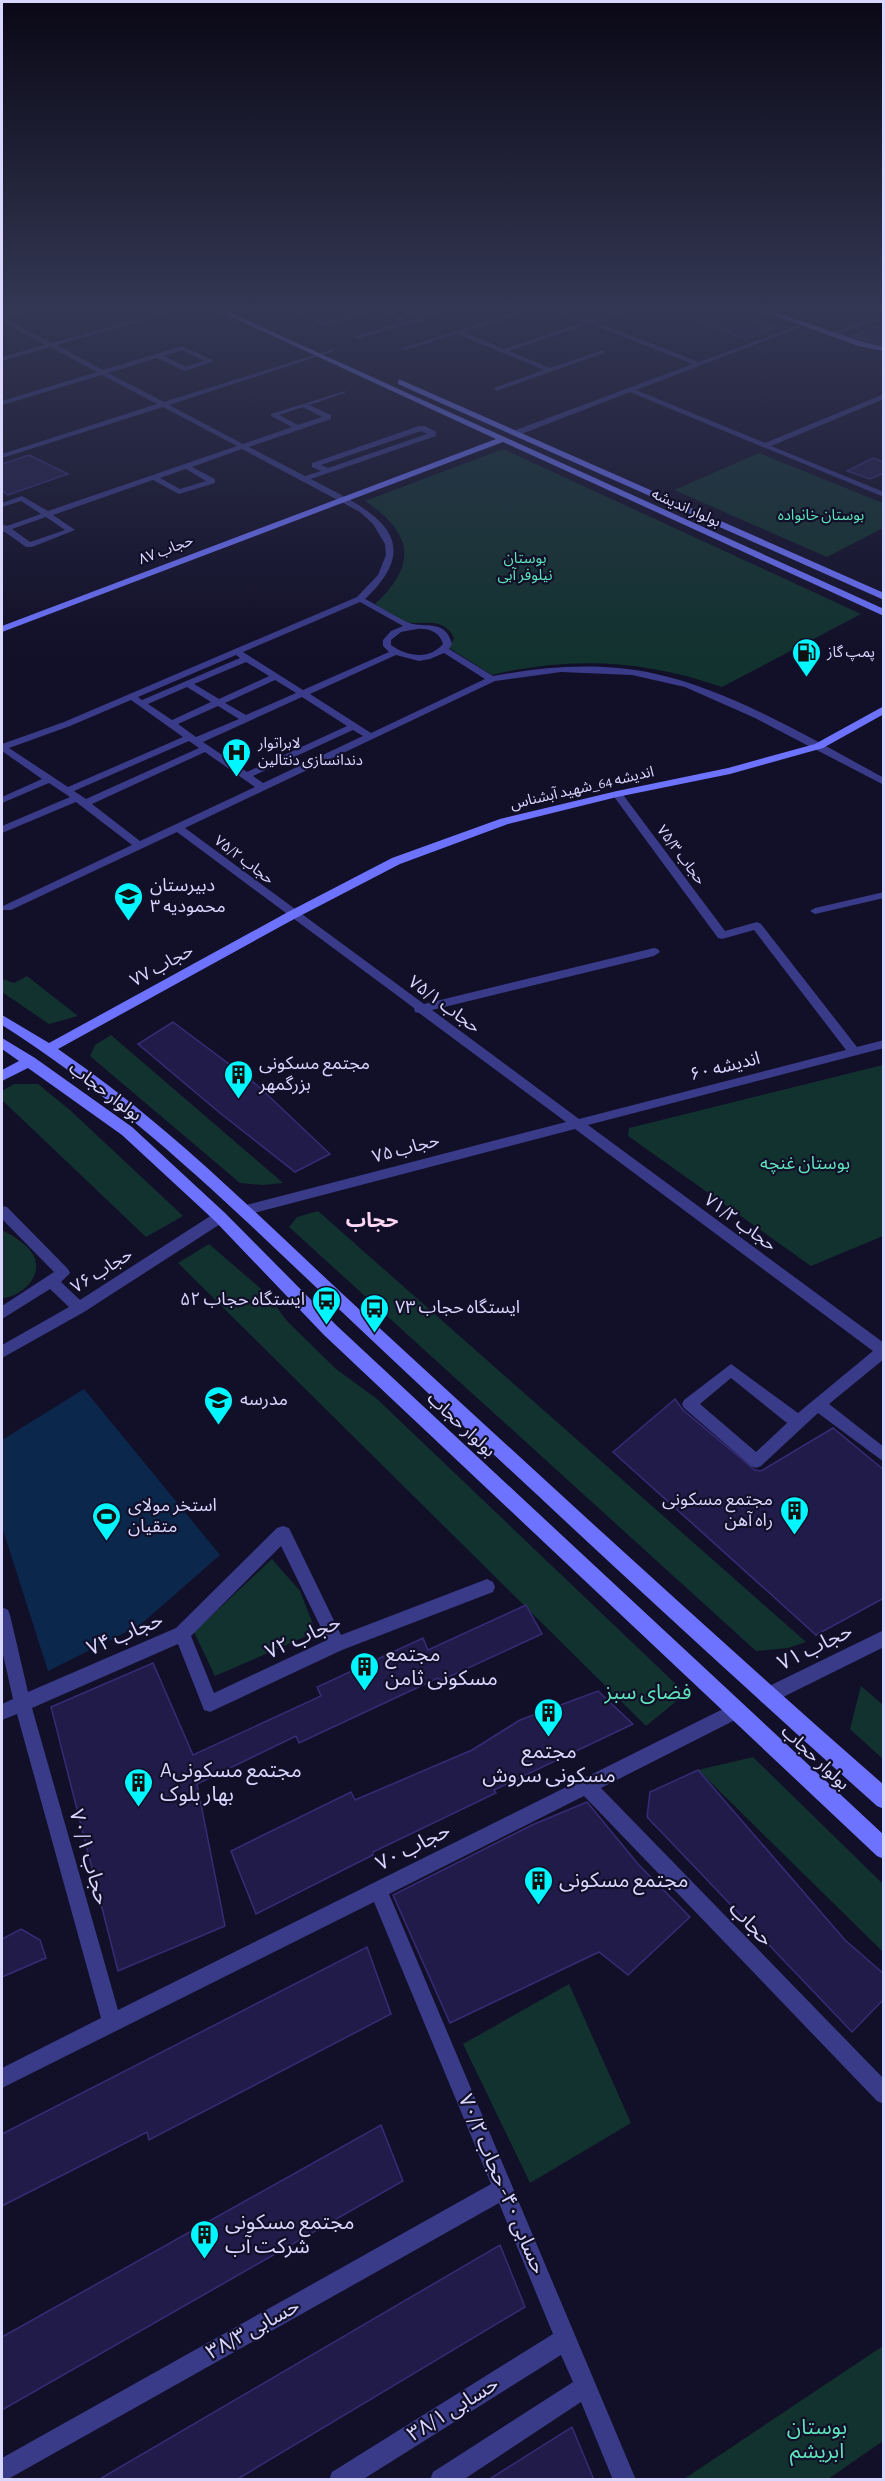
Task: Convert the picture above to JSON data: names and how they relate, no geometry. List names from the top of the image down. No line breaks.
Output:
{"streets":{"main road":["بولوار اندیشه","حجاب ۸۷","اندیشه 64_شهید آبشناس","حجاب ۷۷","بولوار حجاب"],"street":["حجاب ۷۵/۳","حجاب ۷۵/۲","حجاب ۷۵/۱","اندیشه ۶۰","حجاب ۷۵","حجاب ۷۱/۲","حجاب ۷۶","حجاب ۷۴","حجاب ۷۲","حجاب ۷۱","حجاب ۷۰","حجاب ۷۰/۱","حجاب","حسابی ۴۰- حجاب ۷۰/۲","حسابی ۳۸/۳","حسابی ۳۸/۱"]},"crossings":[["بولوار اندیشه","حجاب ۸۷"],["اندیشه 64_شهید آبشناس","حجاب ۷۵/۳"],["اندیشه 64_شهید آبشناس","حجاب ۷۵/۲"],["اندیشه 64_شهید آبشناس","حجاب ۷۷"],["اندیشه 64_شهید آبشناس","حجاب ۷۵/۱"],["حجاب ۷۵/۳","اندیشه ۶۰"],["حجاب ۷۵/۲","حجاب ۷۷"],["حجاب ۷۵/۲","حجاب ۷۵/۱"],["حجاب ۷۷","حجاب ۷۵/۱"],["حجاب ۷۷","بولوار حجاب"],["حجاب ۷۵/۱","اندیشه ۶۰"],["حجاب ۷۵/۱","حجاب ۷۵"],["حجاب ۷۵/۱","حجاب ۷۱/۲"],["اندیشه ۶۰","حجاب ۷۵"],["اندیشه ۶۰","حجاب ۷۱/۲"],["بولوار حجاب","حجاب ۷۵"],["بولوار حجاب","حجاب ۷۶"],["بولوار حجاب","حجاب ۷۱"],["بولوار حجاب","حجاب ۷۰"],["حجاب ۷۵","حجاب ۷۱/۲"],["حجاب ۷۴","حجاب ۷۲"],["حجاب ۷۴","حجاب ۷۰/۱"],["حجاب ۷۰","حجاب ۷۰/۱"],["حجاب ۷۰","حجاب"],["حجاب ۷۰","حسابی ۴۰- حجاب ۷۰/۲"],["حسابی ۴۰- حجاب ۷۰/۲","حسابی ۳۸/۳"],["حسابی ۴۰- حجاب ۷۰/۲","حسابی ۳۸/۱"]],"districts":["حجاب"],"parks":["بوستان خانواده","بوستان نیلوفر آبی","بوستان غنچه","فضای سبز","بوستان ابریشم"],"places":{"fuel station":["پمپ گاز"],"hospital":["لابراتوار دندانسازی دنتالین"],"school or university":["دبیرستان محمودیه ۳","مدرسه"],"building":["مجتمع مسکونی بزرگمهر","مجتمع مسکونی راه آهن","مجتمع مسکونی ثامن","مجتمع مسکونی سروش","Aمجتمع مسکونی بهار بلوک","مجتمع مسکونی","مجتمع مسکونی شرکت آب"],"bus stop":["ایستگاه حجاب ۵۲","ایستگاه حجاب ۷۳"],"sports":["استخر مولای متقیان"]}}
